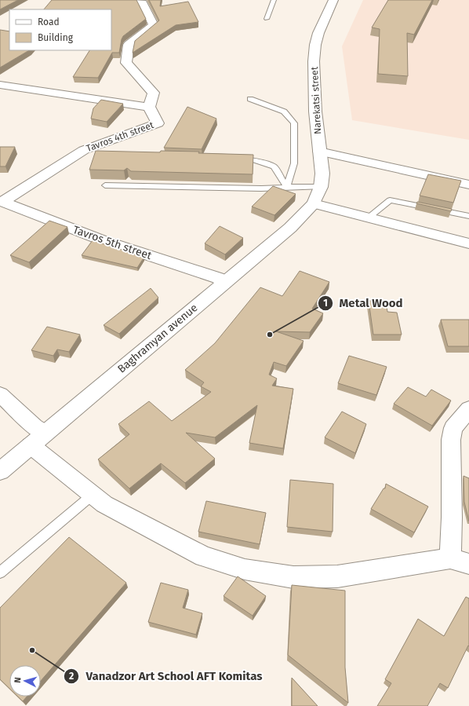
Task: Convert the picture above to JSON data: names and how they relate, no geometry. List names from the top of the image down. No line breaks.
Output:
{"streets":{"main road":["Narekatsi street","Tavros 4th street","Tavros 5th street","Baghramyan avenue"]},"crossings":[["Narekatsi street","Baghramyan avenue"],["Tavros 4th street","Tavros 5th street"],["Tavros 5th street","Baghramyan avenue"]],"places":["Metal Wood","Vanadzor Art School AFT Komitas"],"legend":["Road","Building"],"north":"left"}
